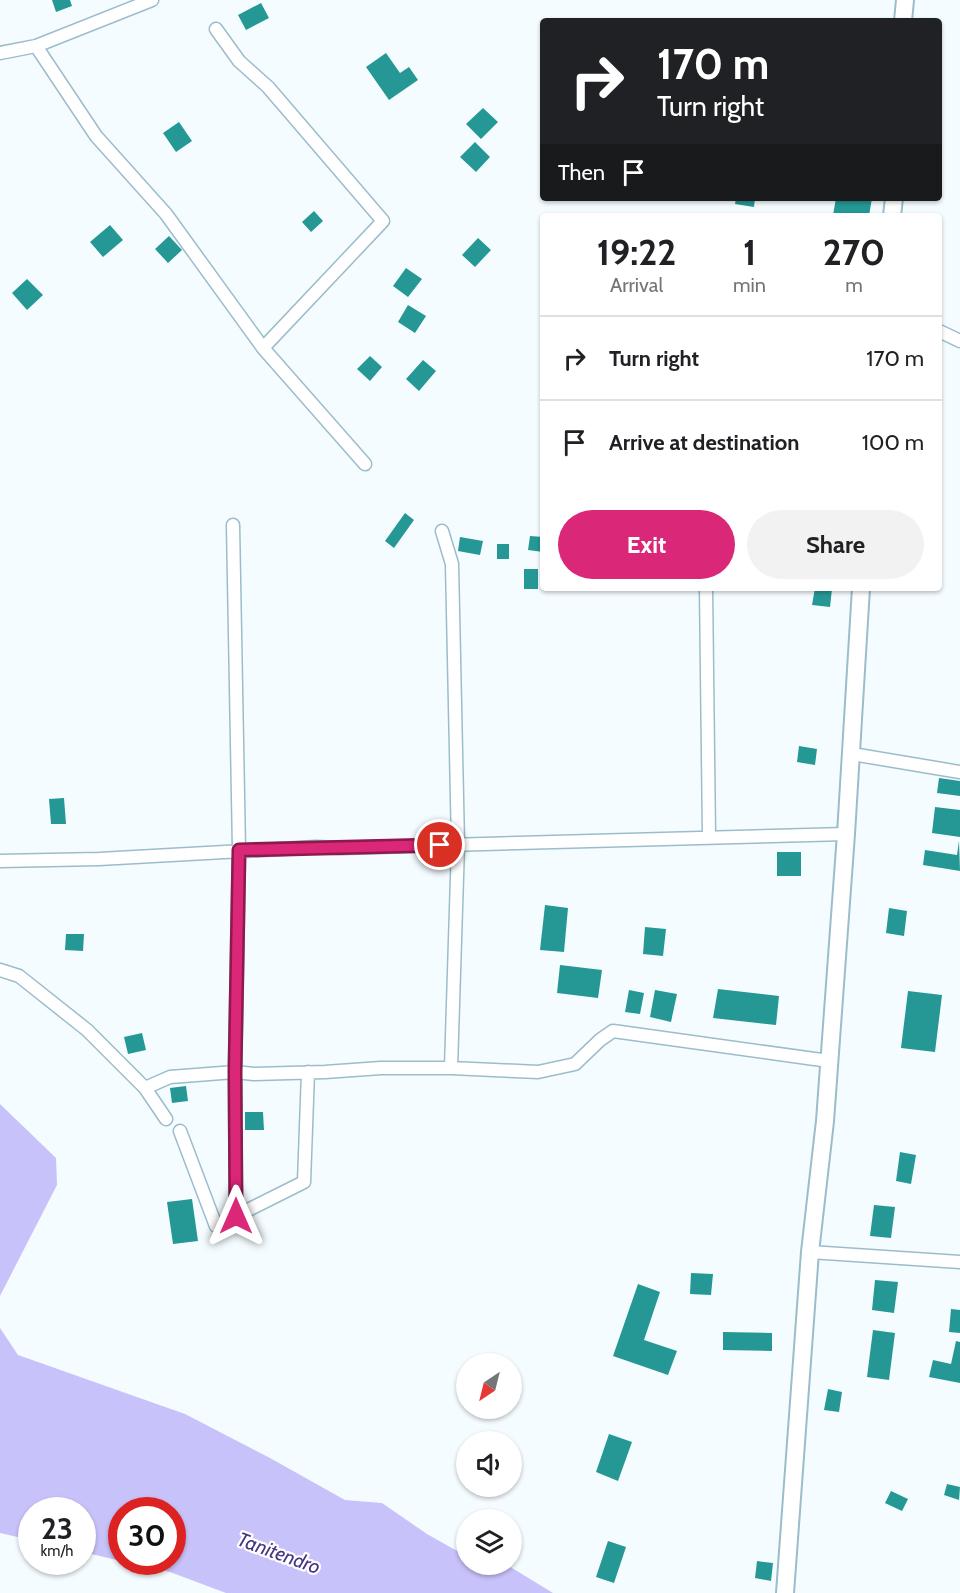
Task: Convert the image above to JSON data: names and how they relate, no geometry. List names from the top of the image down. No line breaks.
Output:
{"water":["Tanitendro"],"north":"bottom left","page":{"turn":["170 m","Turn right"],"then":"Then","eta":["19:22","Arrival","1","min","270","m"],"list":[{"name":"Turn right","value":"170 m"},{"name":"Arrive at destination","value":"100 m"}],"buttons":["Exit","Share"],"speed":"23 km/h","limit":"30"}}
